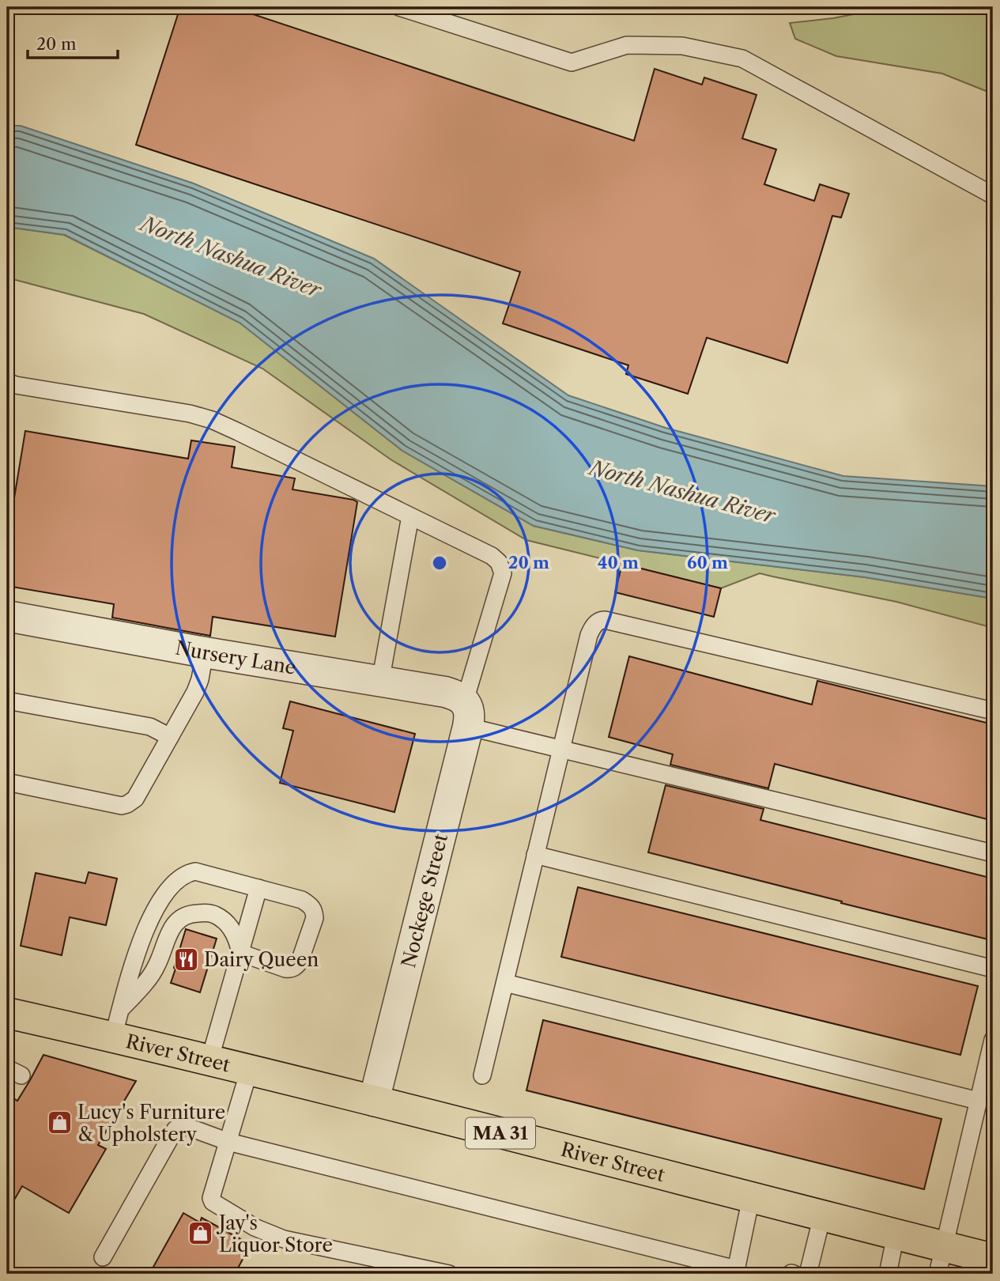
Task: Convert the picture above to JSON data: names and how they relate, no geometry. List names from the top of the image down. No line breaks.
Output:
{"streets":{"highway":["River Street","MA 31"],"street":["Nursery Lane","Nockege Street"]},"crossings":[["Nursery Lane","Nockege Street"],["Nockege Street","River Street"]],"water":["North Nashua River"],"places":{"restaurant":["Dairy Queen"],"shop":["Lucy's Furniture & Upholstery","Jay's Liquor Store"]},"scale_bar":"20 m","rings":["20 m","40 m","60 m"]}
